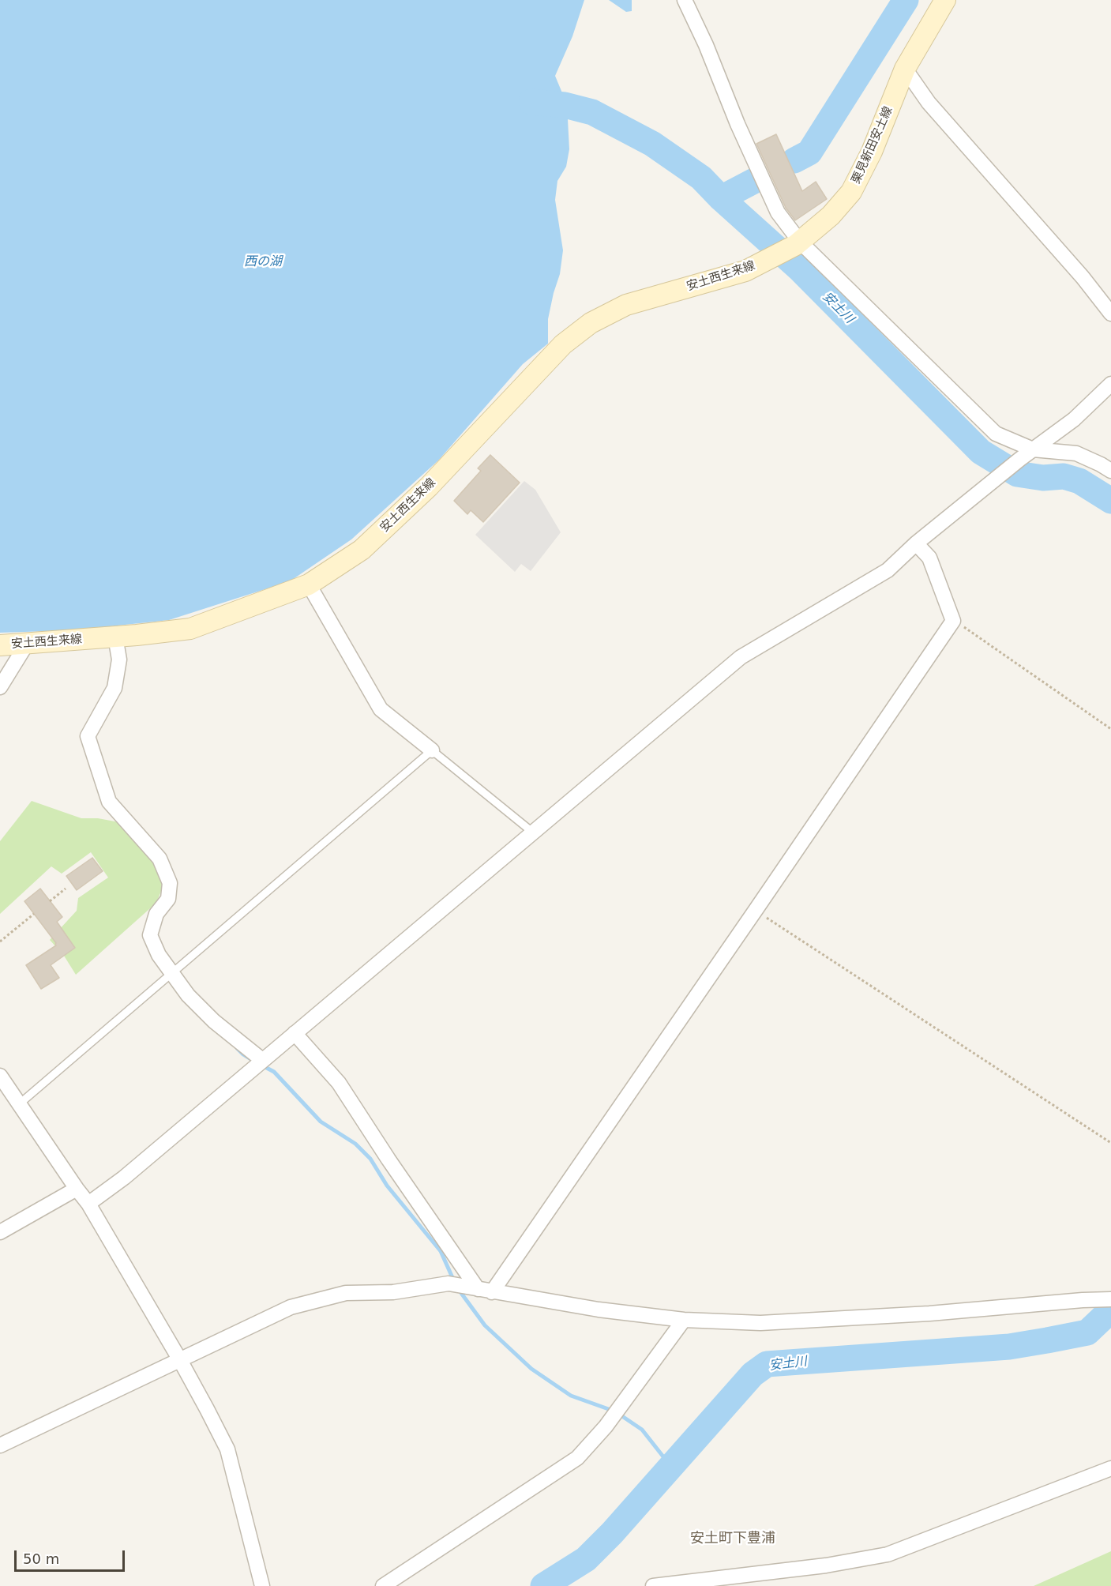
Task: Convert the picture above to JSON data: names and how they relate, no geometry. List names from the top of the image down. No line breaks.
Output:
{"streets":{"main road":["栗見新田安土線","安土西生来線"]},"crossings":[["栗見新田安土線","安土西生来線"]],"districts":["安土町下豊浦"],"water":["西の湖","安土川"],"scale_bar":"50 m"}
